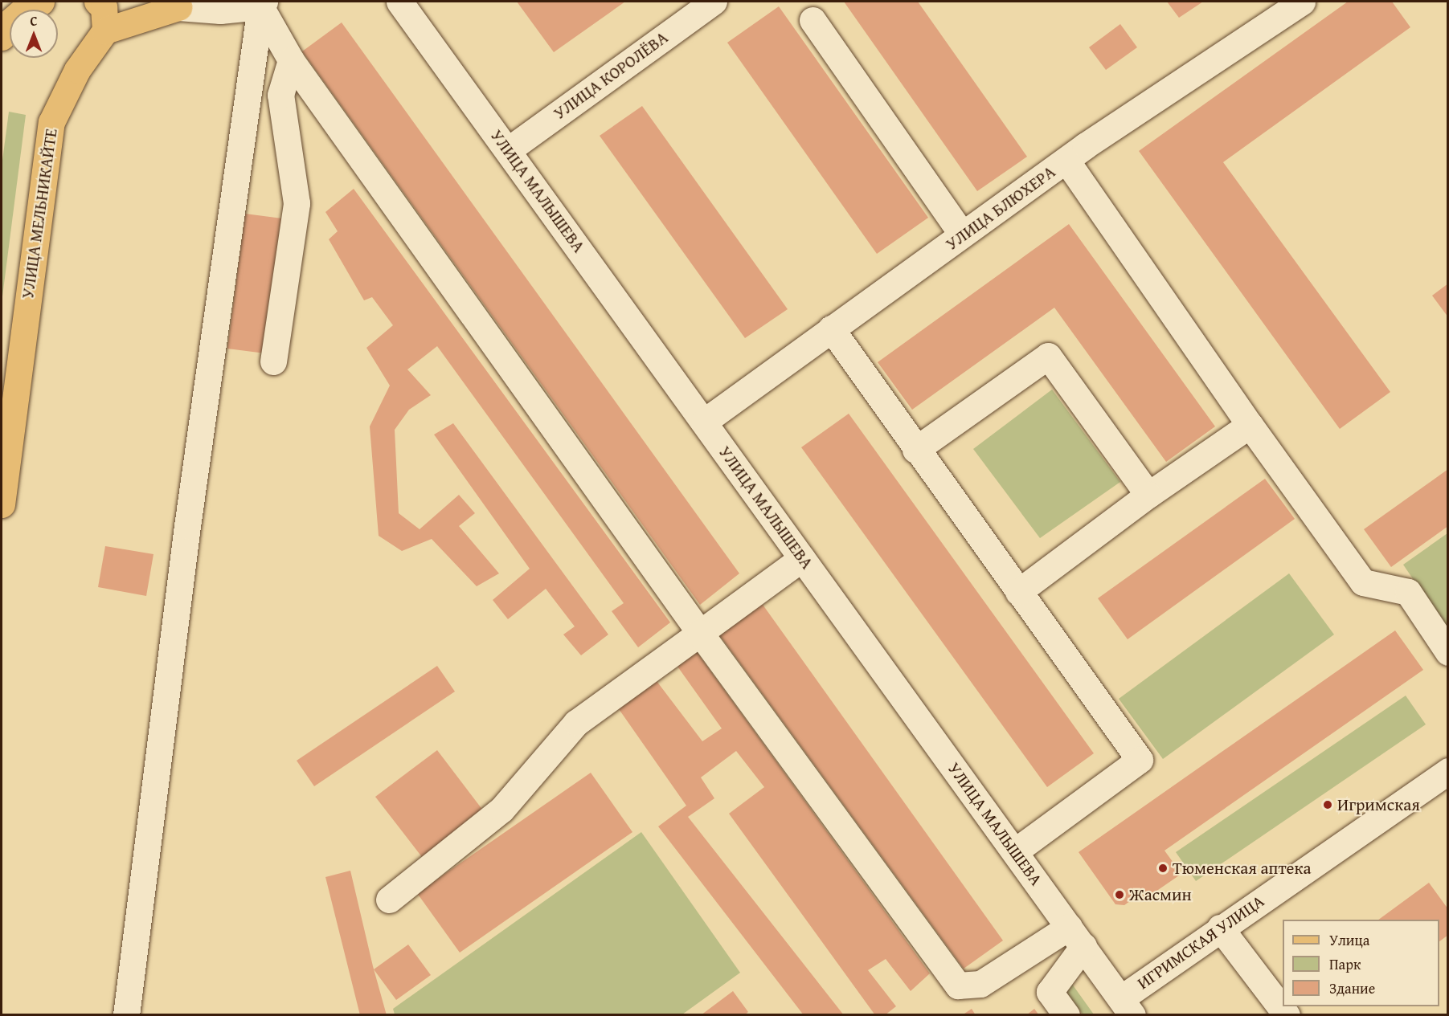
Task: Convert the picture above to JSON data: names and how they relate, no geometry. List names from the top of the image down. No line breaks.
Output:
{"streets":{"main road":["УЛИЦА МЕЛЬНИКАЙТЕ"],"street":["УЛИЦА КОРОЛЁВА","УЛИЦА МАЛЫШЕВА","УЛИЦА БЛЮХЕРА","ИГРИМСКАЯ УЛИЦА"]},"crossings":[["УЛИЦА КОРОЛЁВА","УЛИЦА МАЛЫШЕВА"],["УЛИЦА МАЛЫШЕВА","УЛИЦА БЛЮХЕРА"],["УЛИЦА МАЛЫШЕВА","ИГРИМСКАЯ УЛИЦА"]],"places":["Игримская","Тюменская аптека","Жасмин"],"legend":["Улица","Парк","Здание"],"north":"top"}
